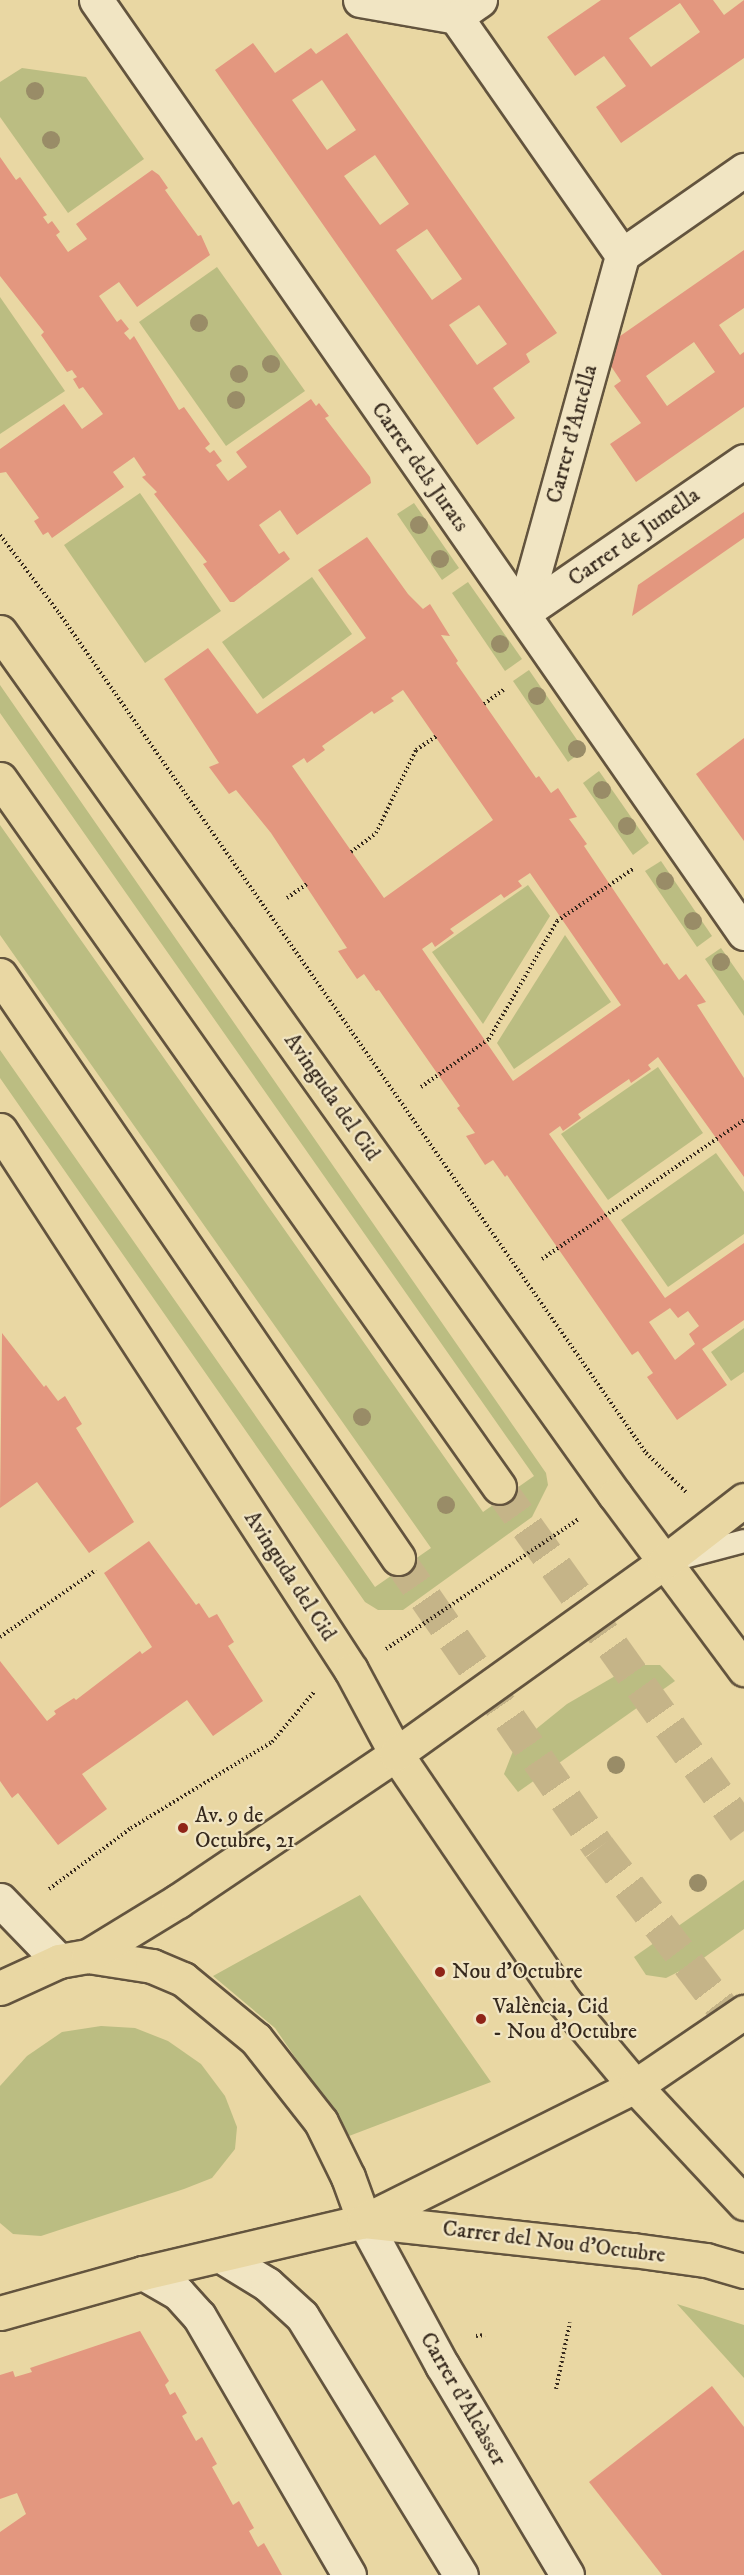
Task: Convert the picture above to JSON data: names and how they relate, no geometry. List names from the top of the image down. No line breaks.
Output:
{"streets":{"main road":["Avinguda del Cid","Carrer del Nou d'Octubre"],"street":["Carrer d'Antella","Carrer dels Jurats","Carrer de Jumella","Carrer d'Alcàsser"]},"crossings":[["Carrer d'Antella","Carrer dels Jurats"],["Carrer d'Antella","Carrer de Jumella"],["Carrer dels Jurats","Carrer de Jumella"],["Avinguda del Cid","Carrer del Nou d'Octubre"],["Carrer del Nou d'Octubre","Carrer d'Alcàsser"]],"places":["Av. 9 de Octubre, 21","Nou d'Octubre","València, Cid - Nou d'Octubre"]}
